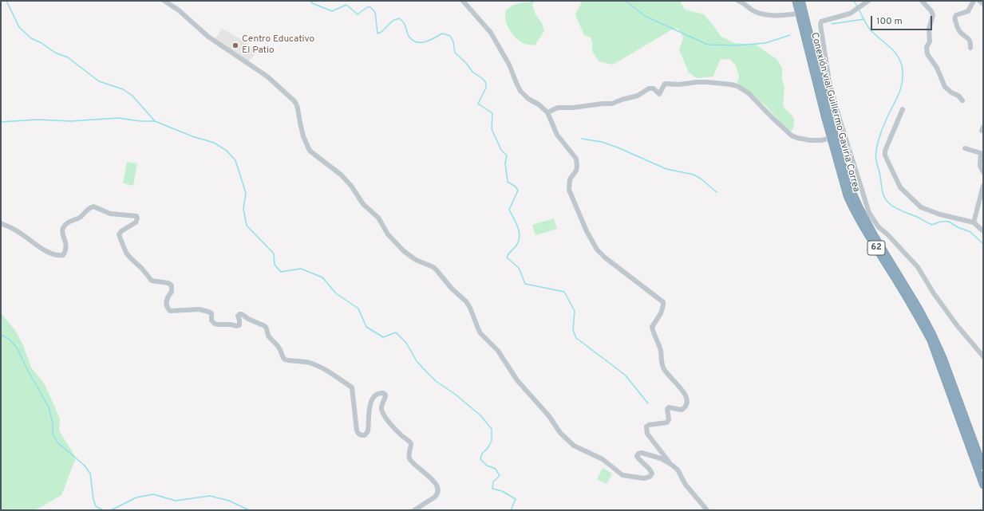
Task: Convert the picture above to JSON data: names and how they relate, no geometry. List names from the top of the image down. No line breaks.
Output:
{"streets":{"highway":["Conexión vial Guillermo Gaviria Correa","62"]},"places":["Centro Educativo El Patio"],"scale_bar":"100 m"}
